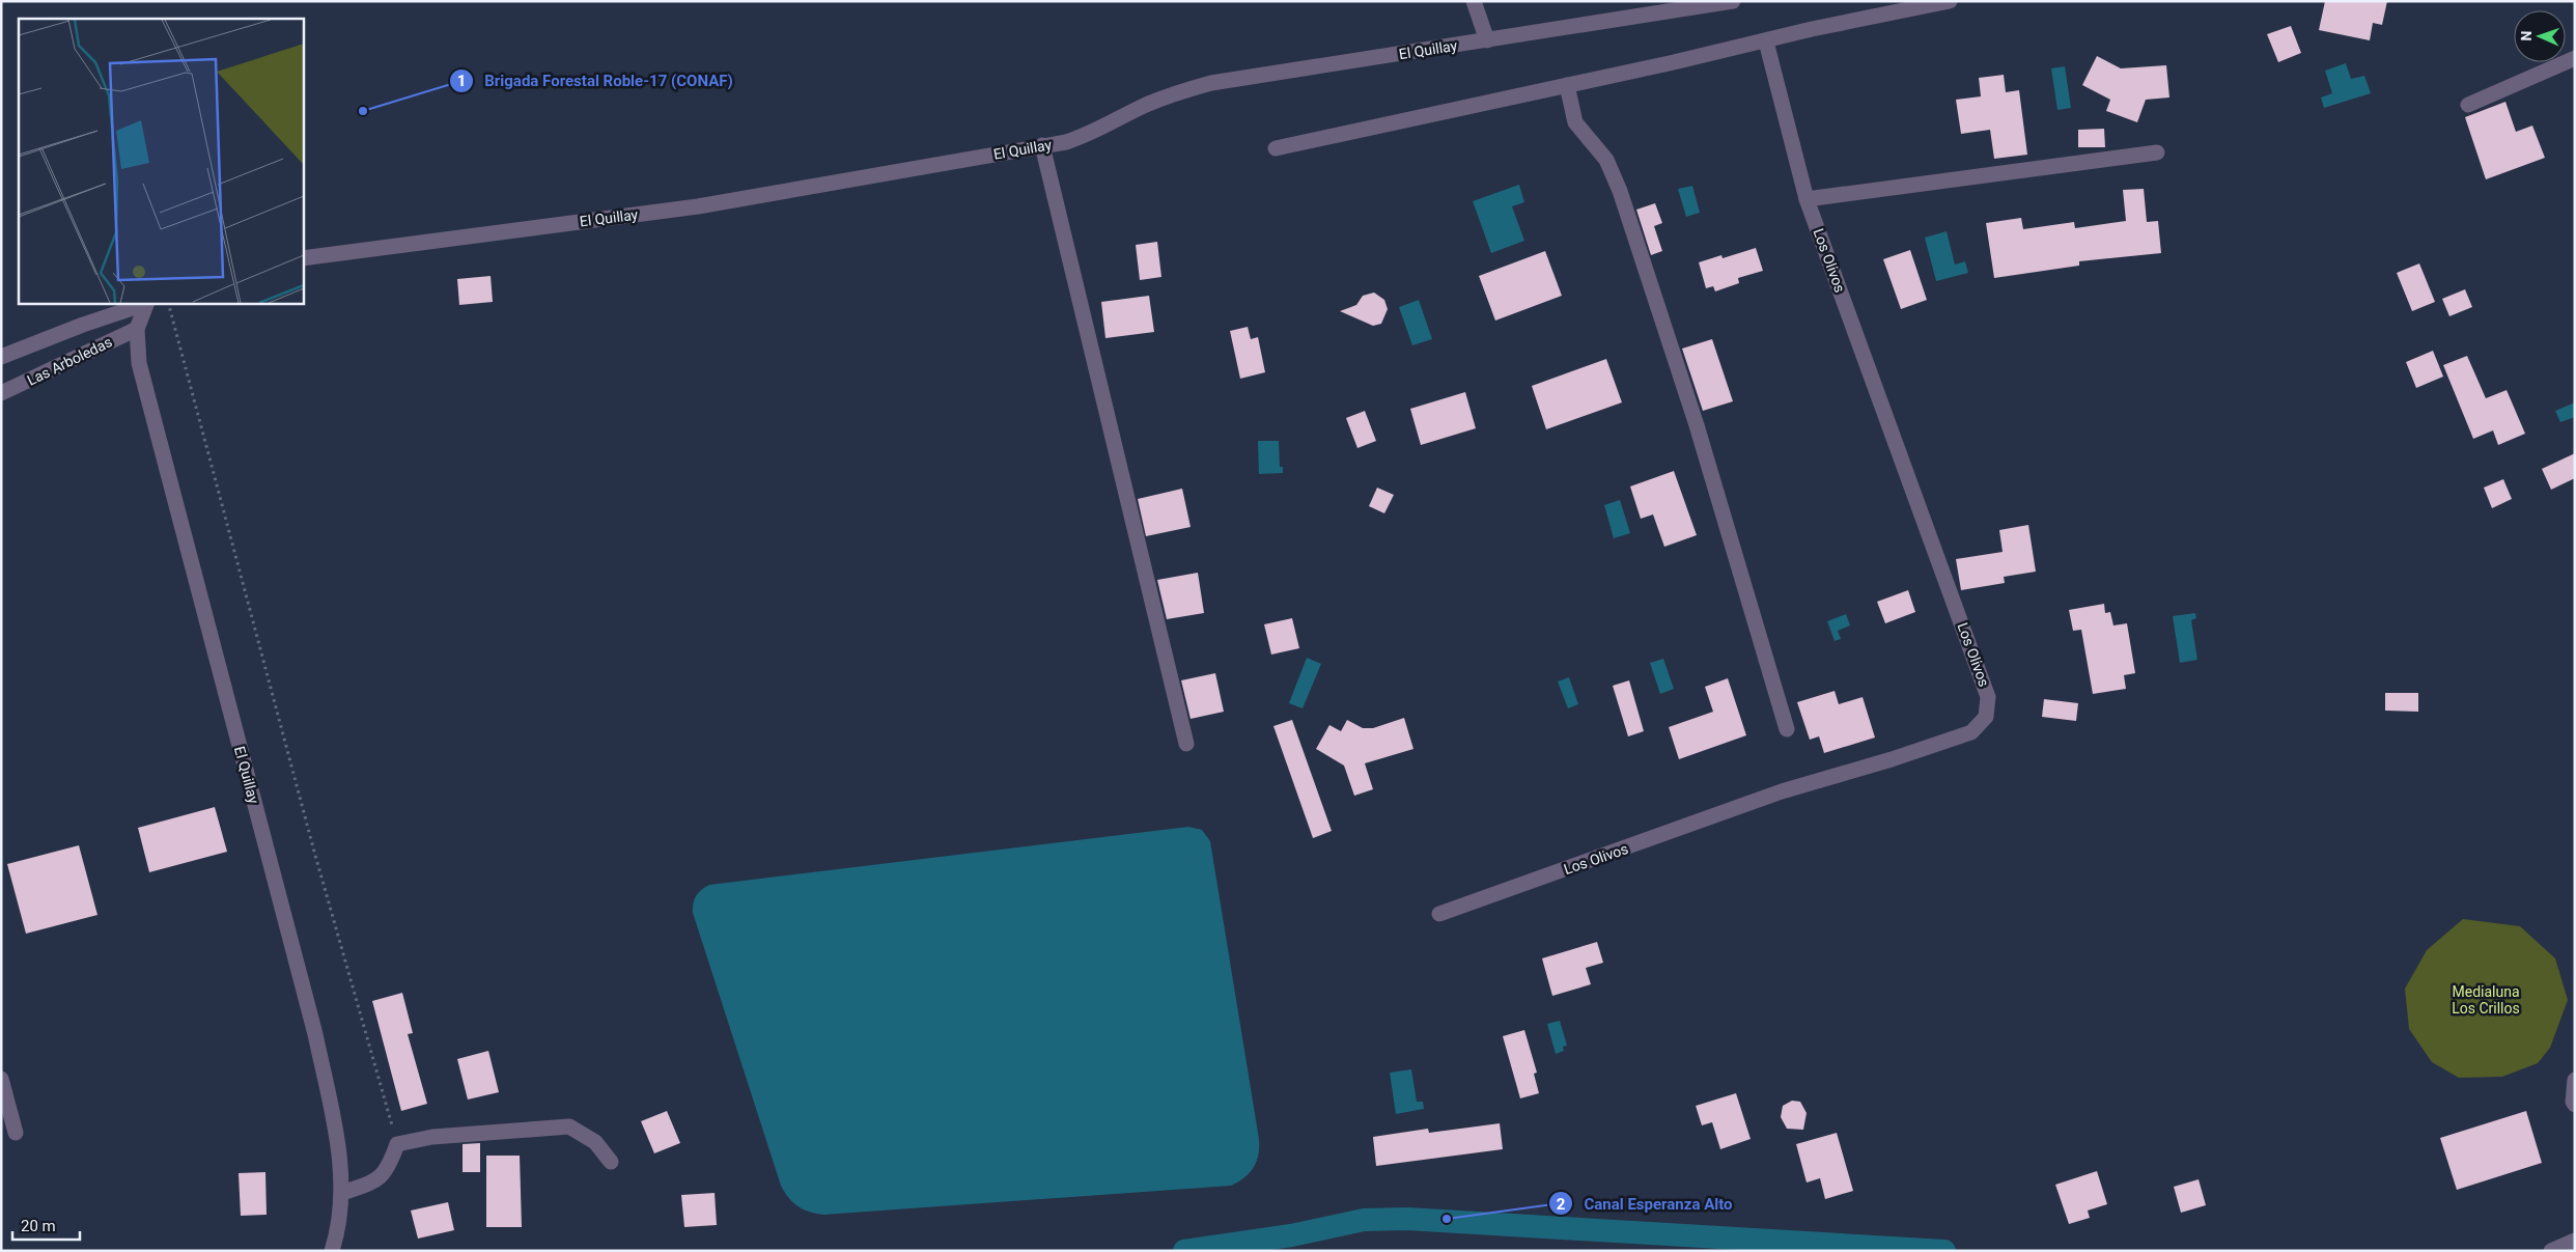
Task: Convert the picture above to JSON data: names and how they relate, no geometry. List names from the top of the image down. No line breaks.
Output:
{"streets":{"street":["El Quillay","Los Olivos","Las Arboledas"]},"crossings":[["El Quillay","Las Arboledas"]],"parks":["Medialuna Los Crillos"],"places":["Brigada Forestal Roble-17 (CONAF)","Canal Esperanza Alto"],"scale_bar":"20 m","north":"left"}
